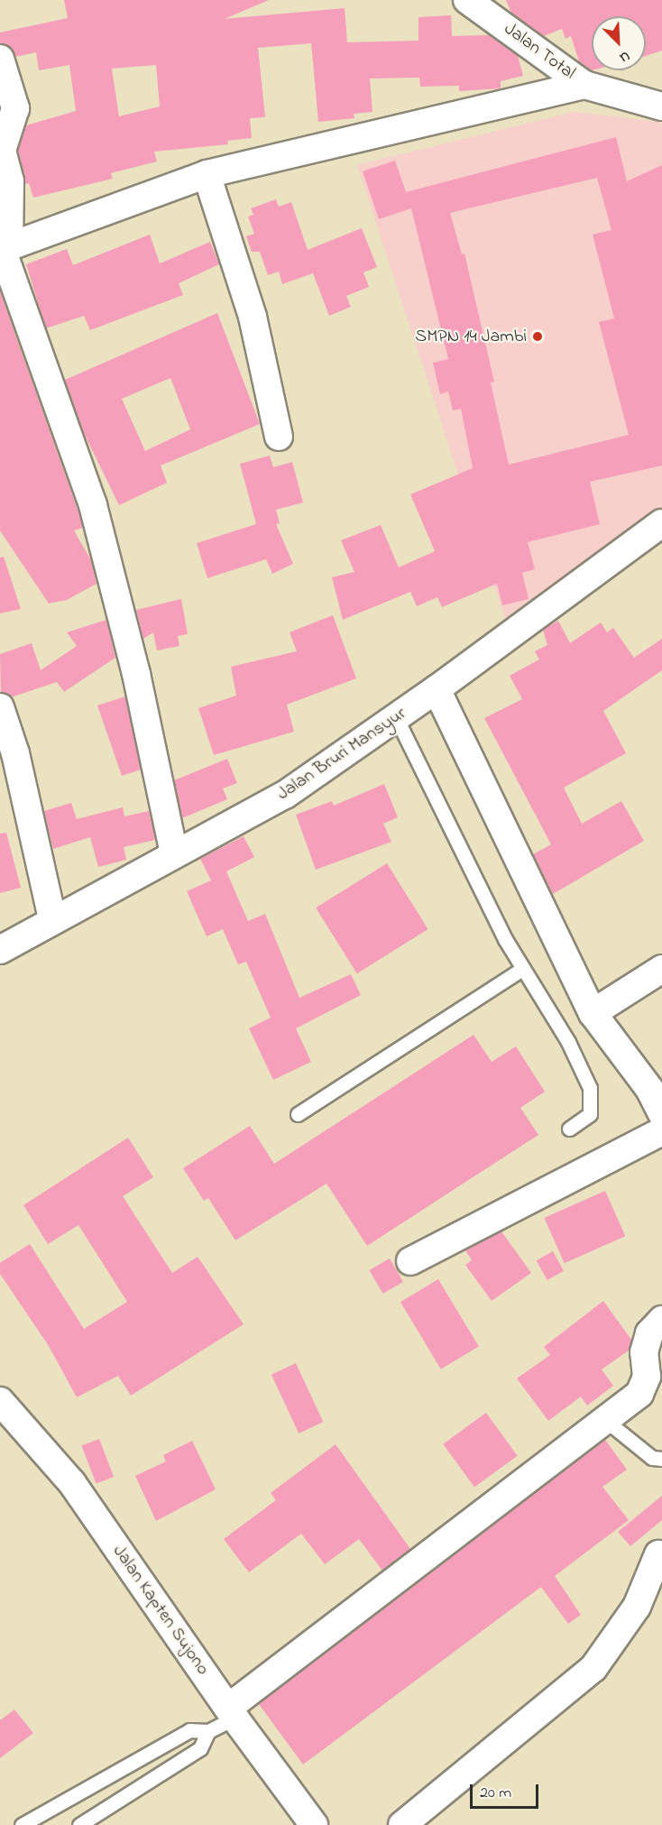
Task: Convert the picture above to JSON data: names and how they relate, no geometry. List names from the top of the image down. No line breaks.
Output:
{"streets":{"street":["Jalan Total","Jalan Bruri Mansyur","Jalan Kapten Sujono"]},"places":["SMPN 14 Jambi"],"scale_bar":"20 m","north":"bottom right"}
